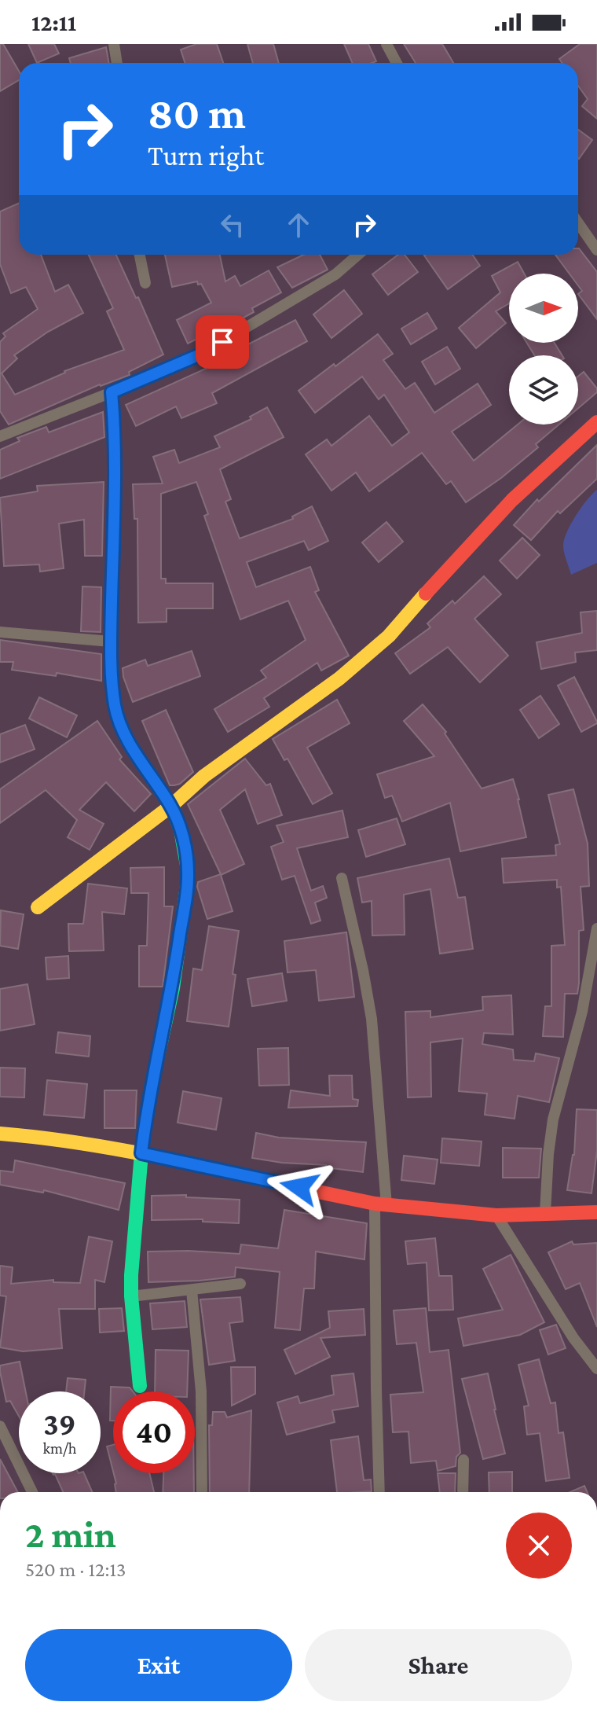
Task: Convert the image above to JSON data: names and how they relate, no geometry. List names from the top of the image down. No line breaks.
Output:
{"north":"right","page":{"status":"12:11","turn":["80 m","Turn right"],"speed":"39 km/h","limit":"40","heading":["2 min","520 m · 12:13"],"buttons":["Exit","Share"]}}
